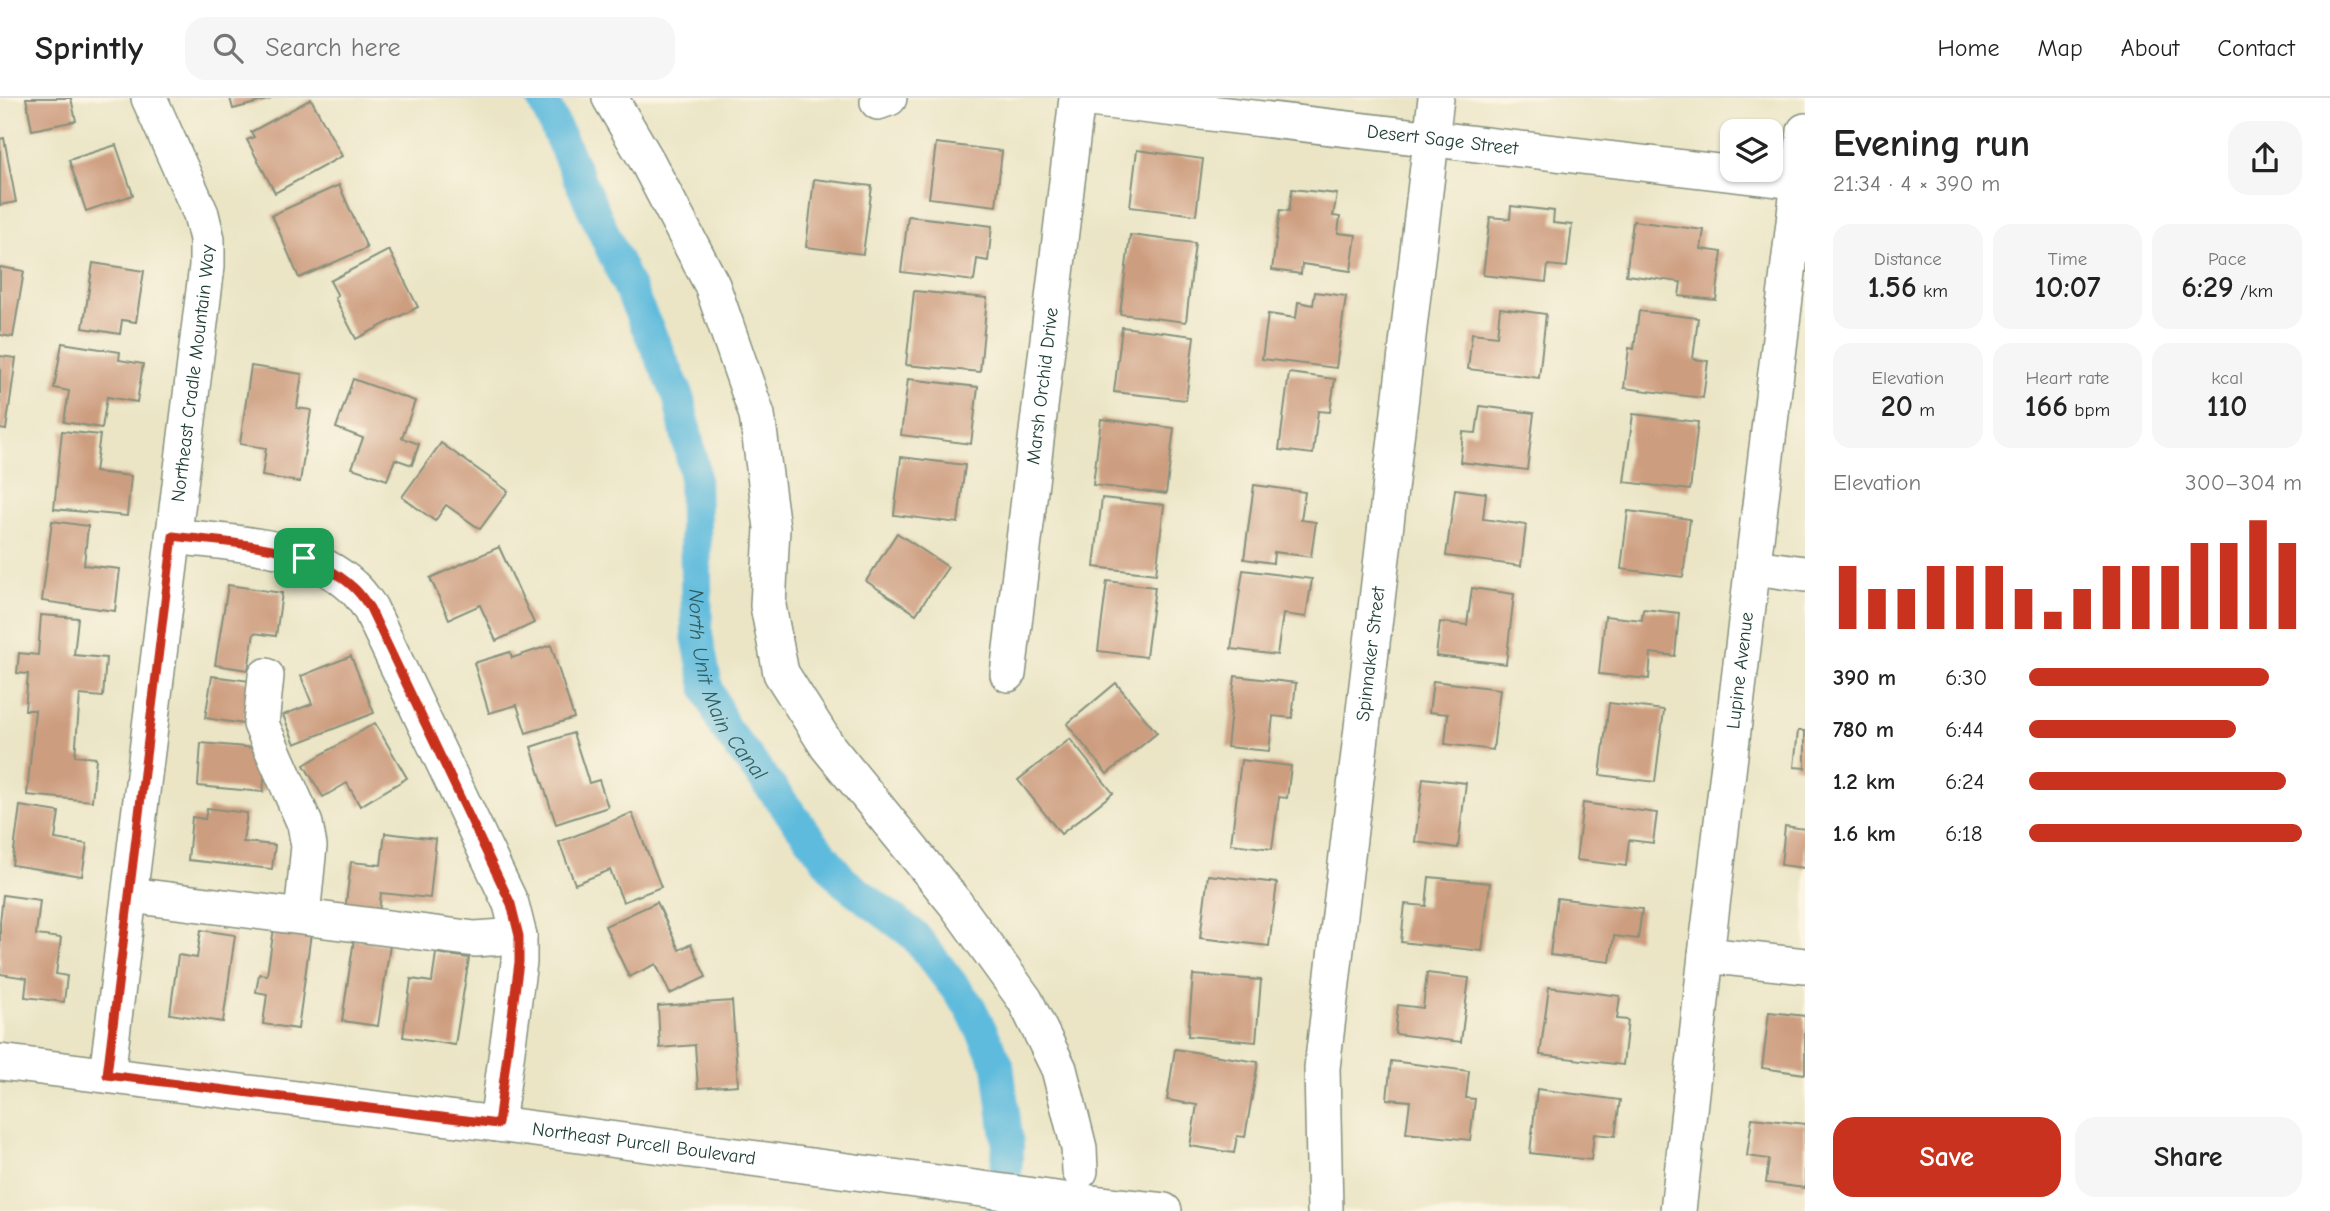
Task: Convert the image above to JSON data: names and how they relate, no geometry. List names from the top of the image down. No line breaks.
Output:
{"streets":{"street":["Desert Sage Street","Northeast Cradle Mountain Way","Marsh Orchid Drive","Spinnaker Street","Lupine Avenue","Northeast Purcell Boulevard"]},"crossings":[["Desert Sage Street","Marsh Orchid Drive"],["Desert Sage Street","Spinnaker Street"],["Desert Sage Street","Lupine Avenue"],["Northeast Cradle Mountain Way","Northeast Purcell Boulevard"]],"water":["North Unit Main Canal"],"page":{"header":"Sprintly","search":"Search here","nav":["Home","Map","About","Contact"],"heading":["Evening run","21:34 · 4 × 390 m"],"stats":[["Distance","1.56 km"],["Time","10:07"],["Pace","6:29 /km"],["Elevation","20 m"],["Heart rate","166 bpm"],["kcal","110"]],"chart":["Elevation","300–304 m"],"list":[{"name":"390 m","note":"6:30"},{"name":"780 m","note":"6:44"},{"name":"1.2 km","note":"6:24"},{"name":"1.6 km","note":"6:18"}],"buttons":["Save","Share"]}}
